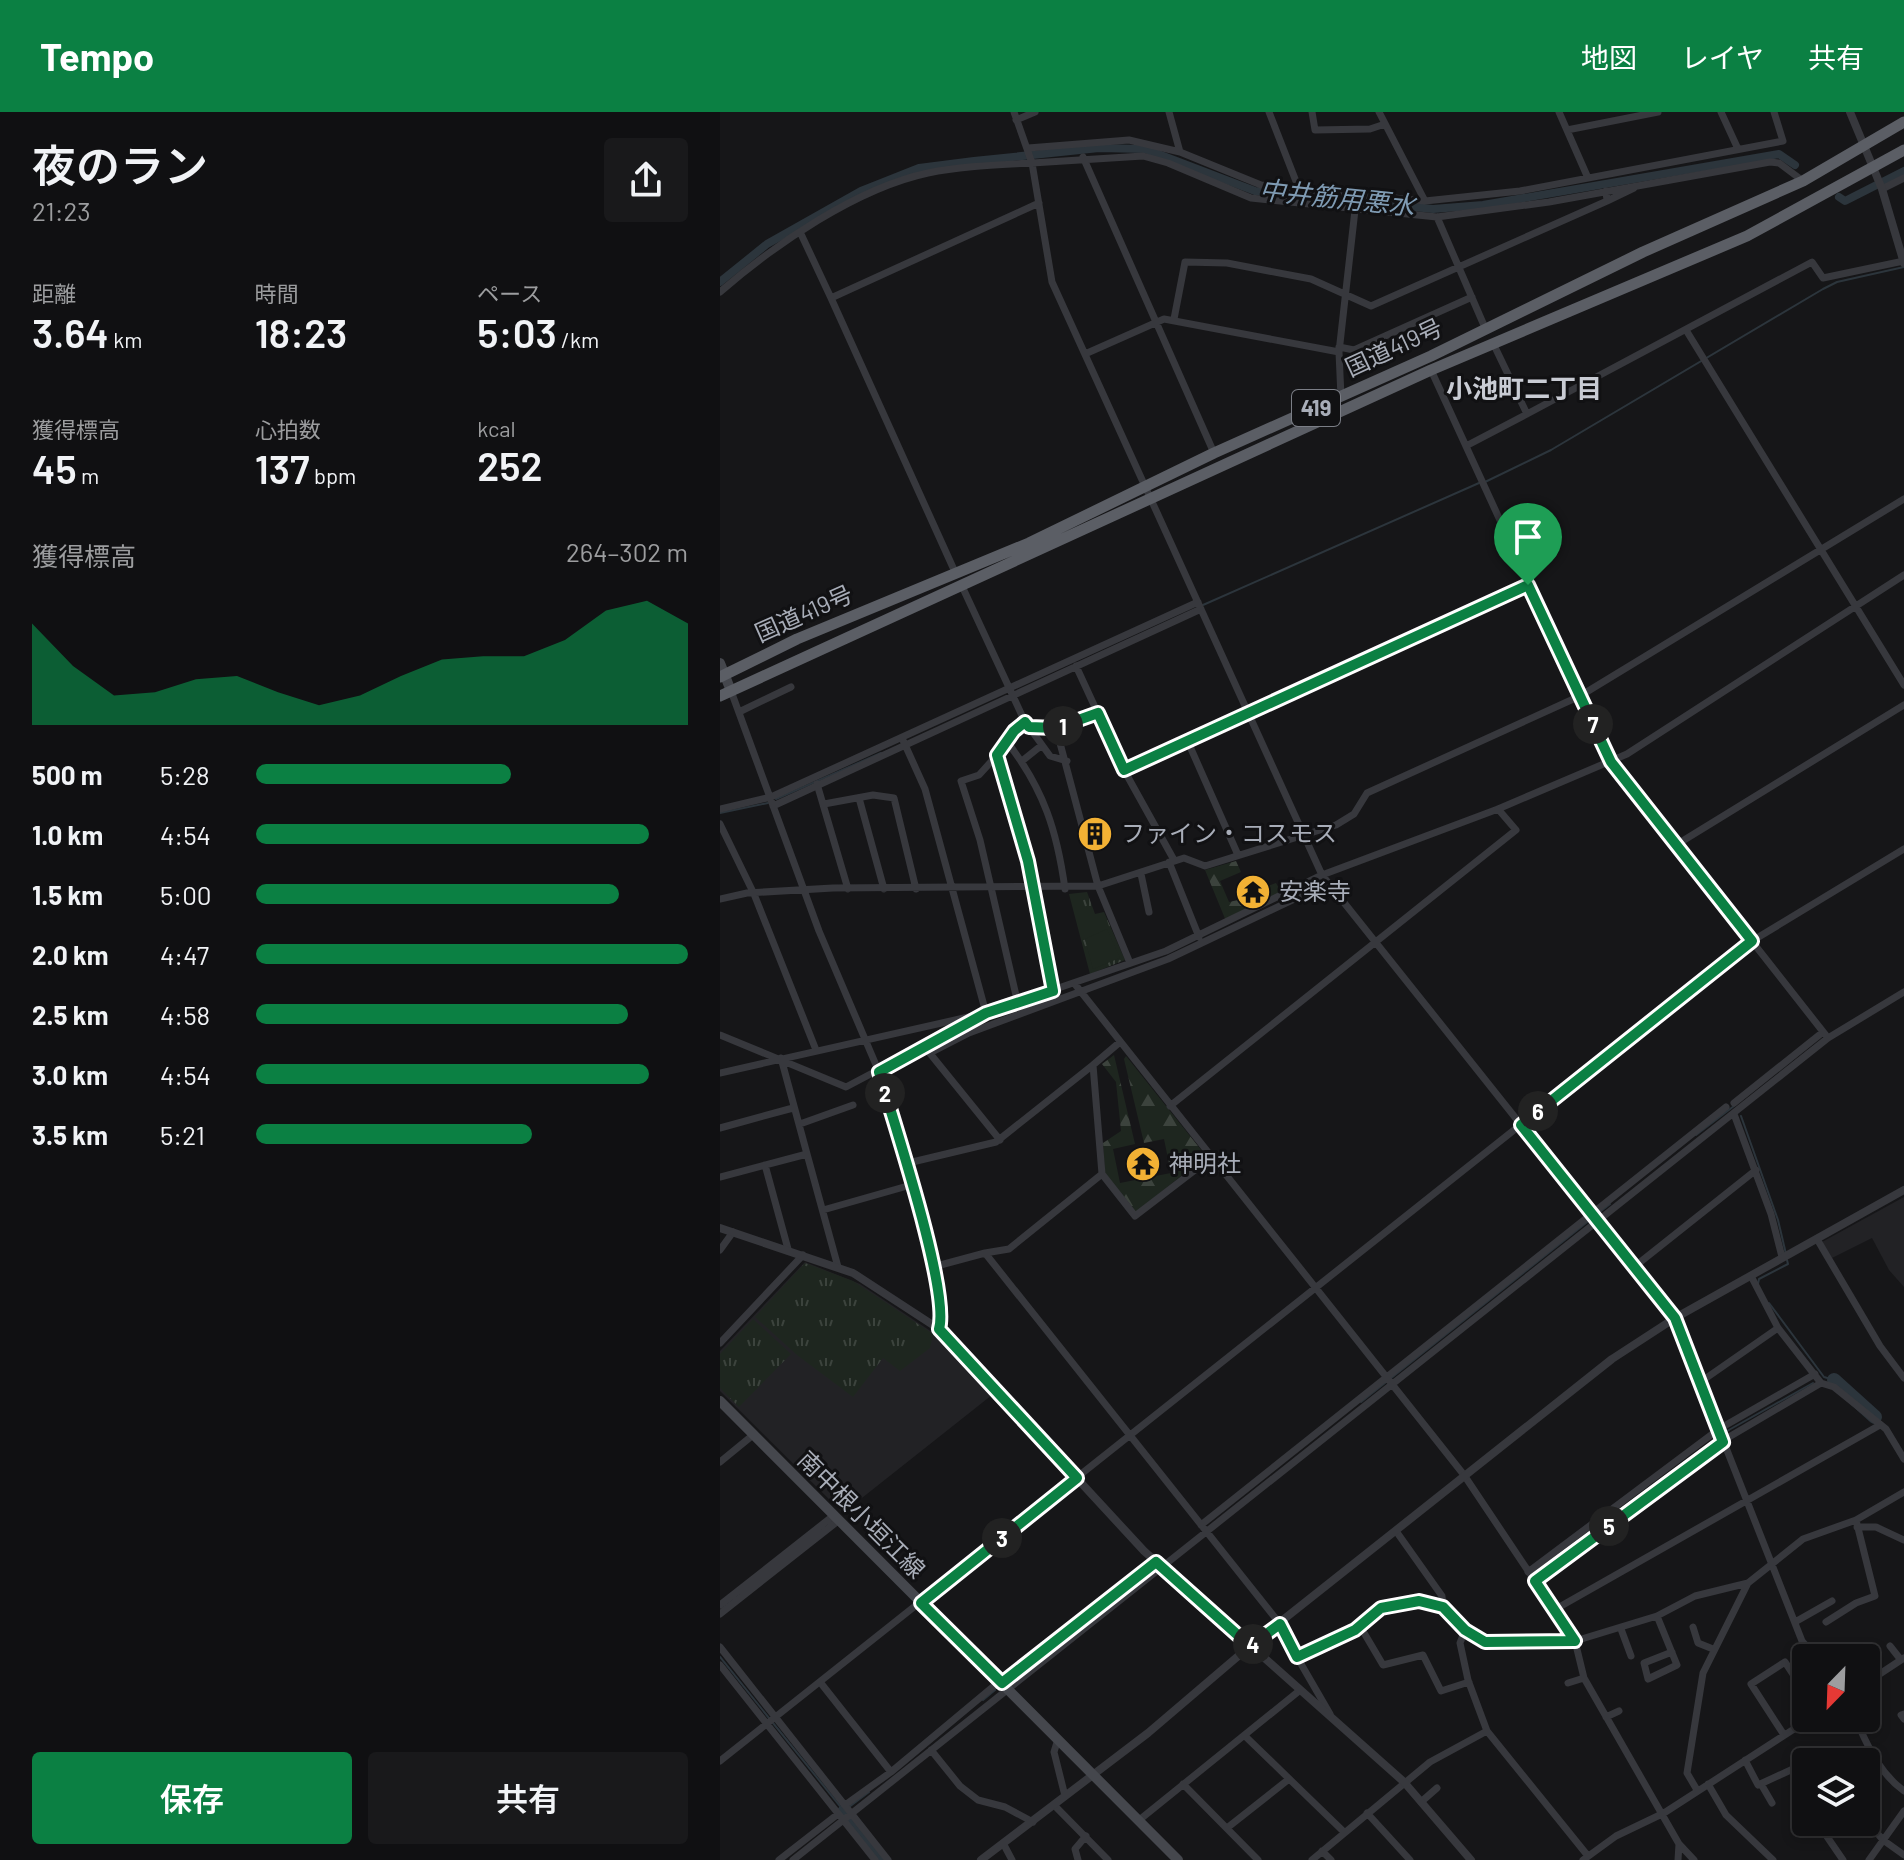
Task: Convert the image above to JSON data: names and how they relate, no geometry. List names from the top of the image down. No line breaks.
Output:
{"streets":{"highway":["国道419号","419"],"main road":["南中根小垣江線"]},"districts":["小池町二丁目"],"water":["中井筋用悪水"],"places":{"building":["ファイン・コスモス"],"temple":["安楽寺","神明社"]},"north":"bottom left","page":{"header":"Tempo","nav":["地図","レイヤ","共有"],"heading":["夜のラン","21:23"],"stats":[["距離","3.64 km"],["時間","18:23"],["ペース","5:03 /km"],["獲得標高","45 m"],["心拍数","137 bpm"],["kcal","252"]],"chart":["獲得標高","264–302 m"],"pins":["7","1","2","6","5","3","4"],"list":[{"name":"500 m","note":"5:28"},{"name":"1.0 km","note":"4:54"},{"name":"1.5 km","note":"5:00"},{"name":"2.0 km","note":"4:47"},{"name":"2.5 km","note":"4:58"},{"name":"3.0 km","note":"4:54"},{"name":"3.5 km","note":"5:21"}],"buttons":["保存","共有"]}}
